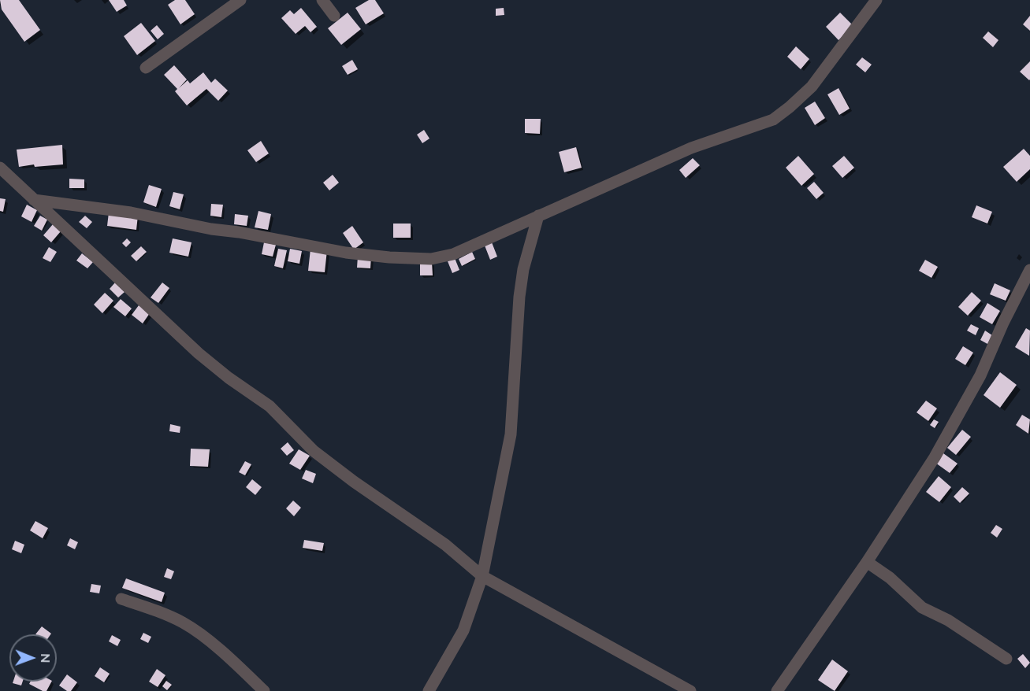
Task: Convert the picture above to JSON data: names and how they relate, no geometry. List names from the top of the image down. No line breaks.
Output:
{"north":"right"}
